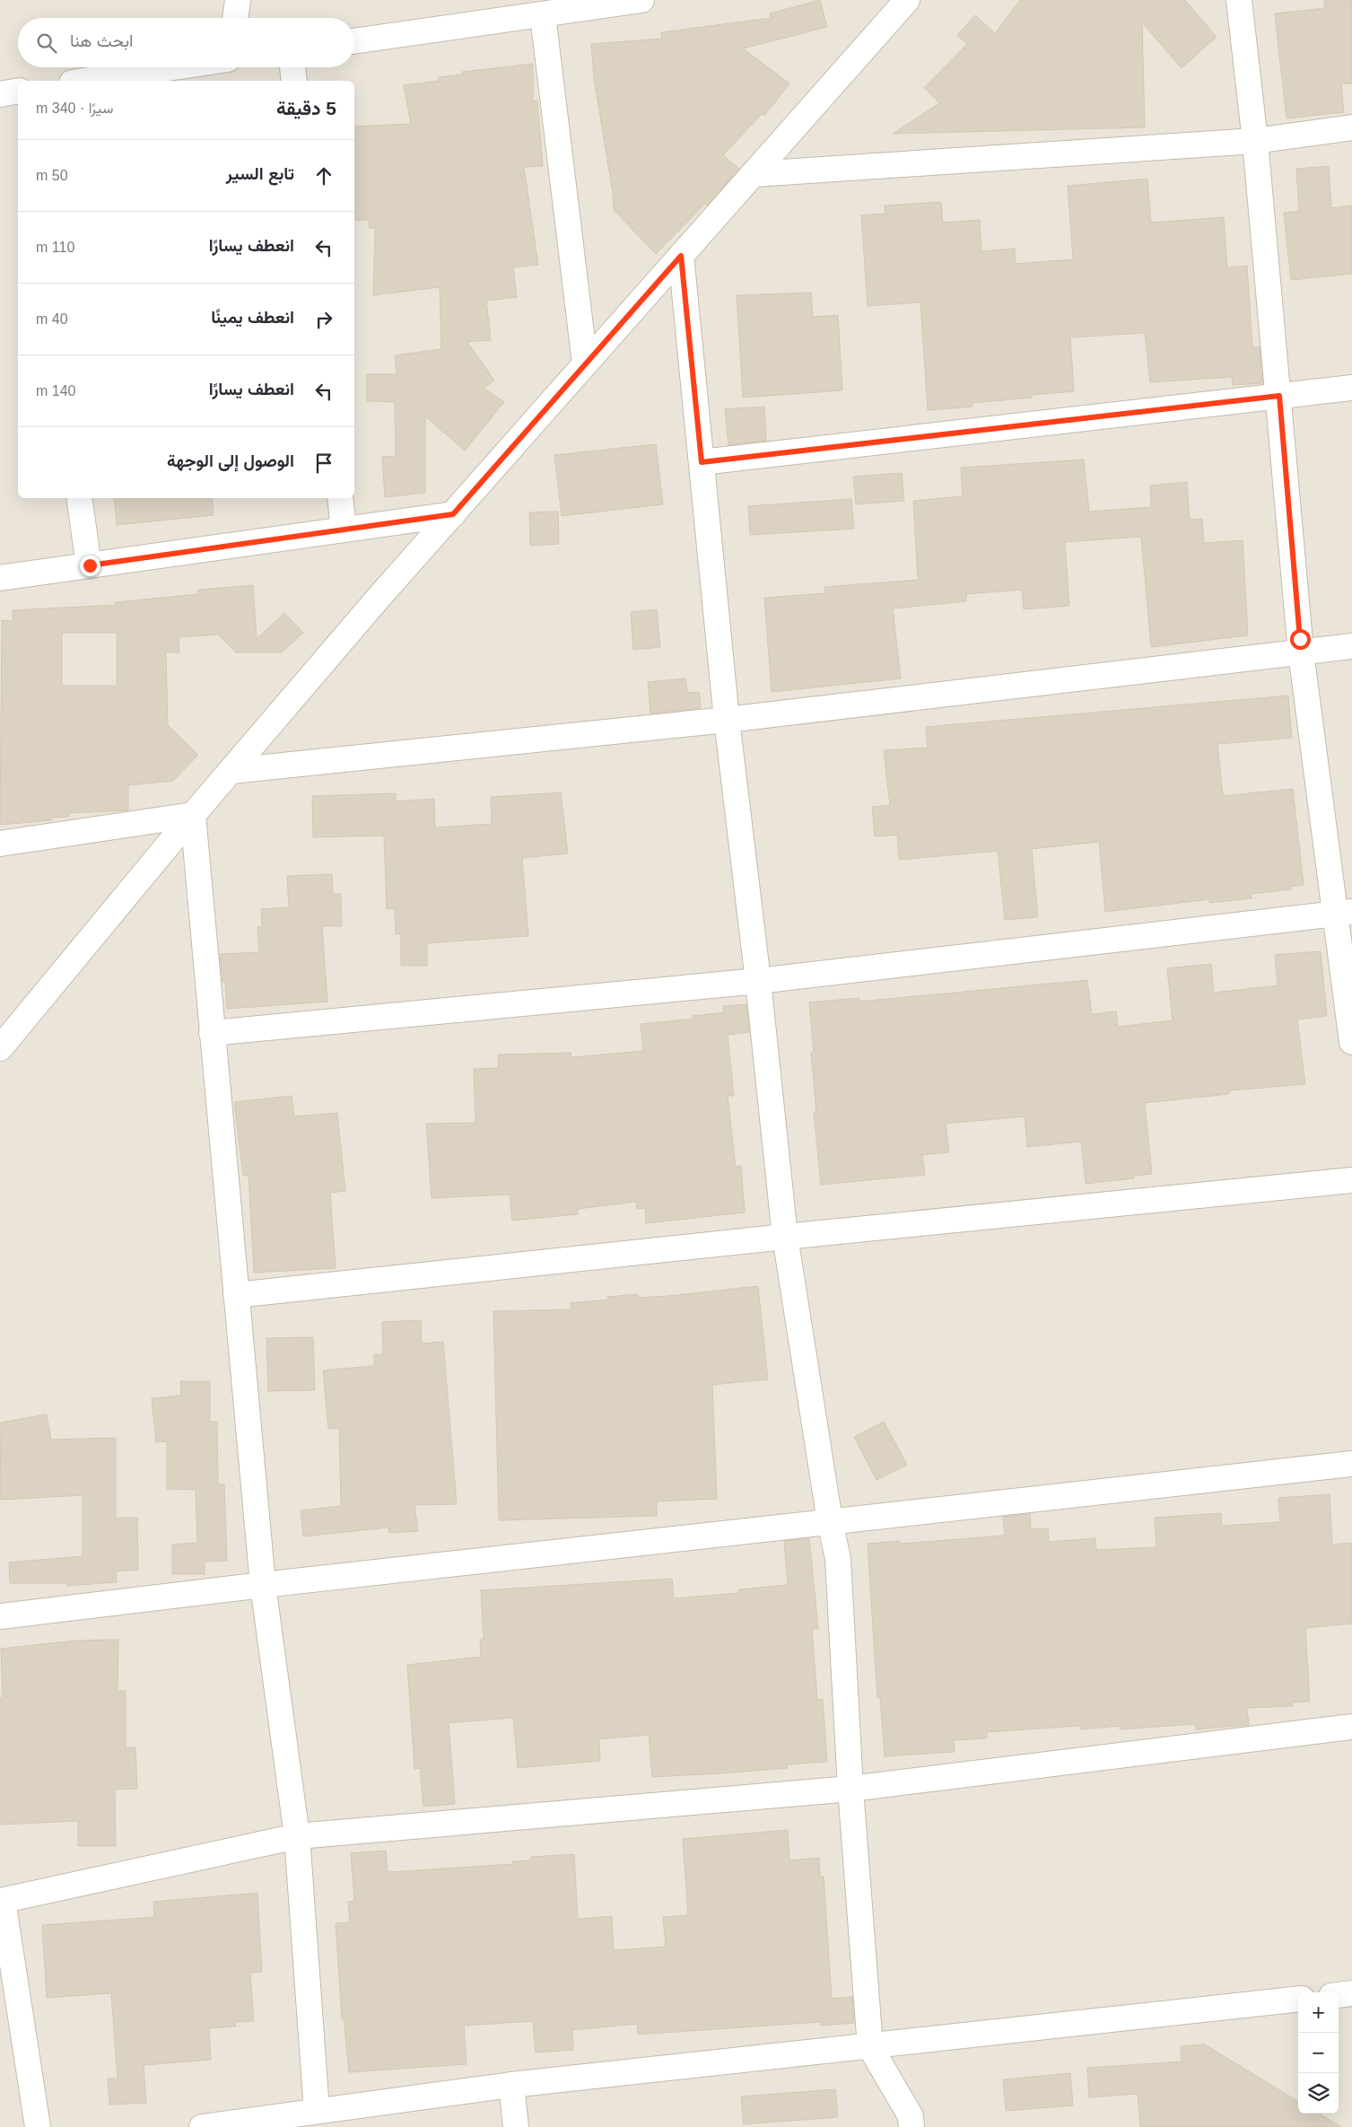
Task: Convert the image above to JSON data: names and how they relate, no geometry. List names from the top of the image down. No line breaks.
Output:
{"page":{"search":"ابحث هنا","heading":["5 دقيقة","سيرًا · 340 m"],"list":[["تابع السير","50 m"],["انعطف يسارًا","110 m"],["انعطف يمينًا","40 m"],["انعطف يسارًا","140 m"],"الوصول إلى الوجهة"],"map_buttons":["+","−"]}}
